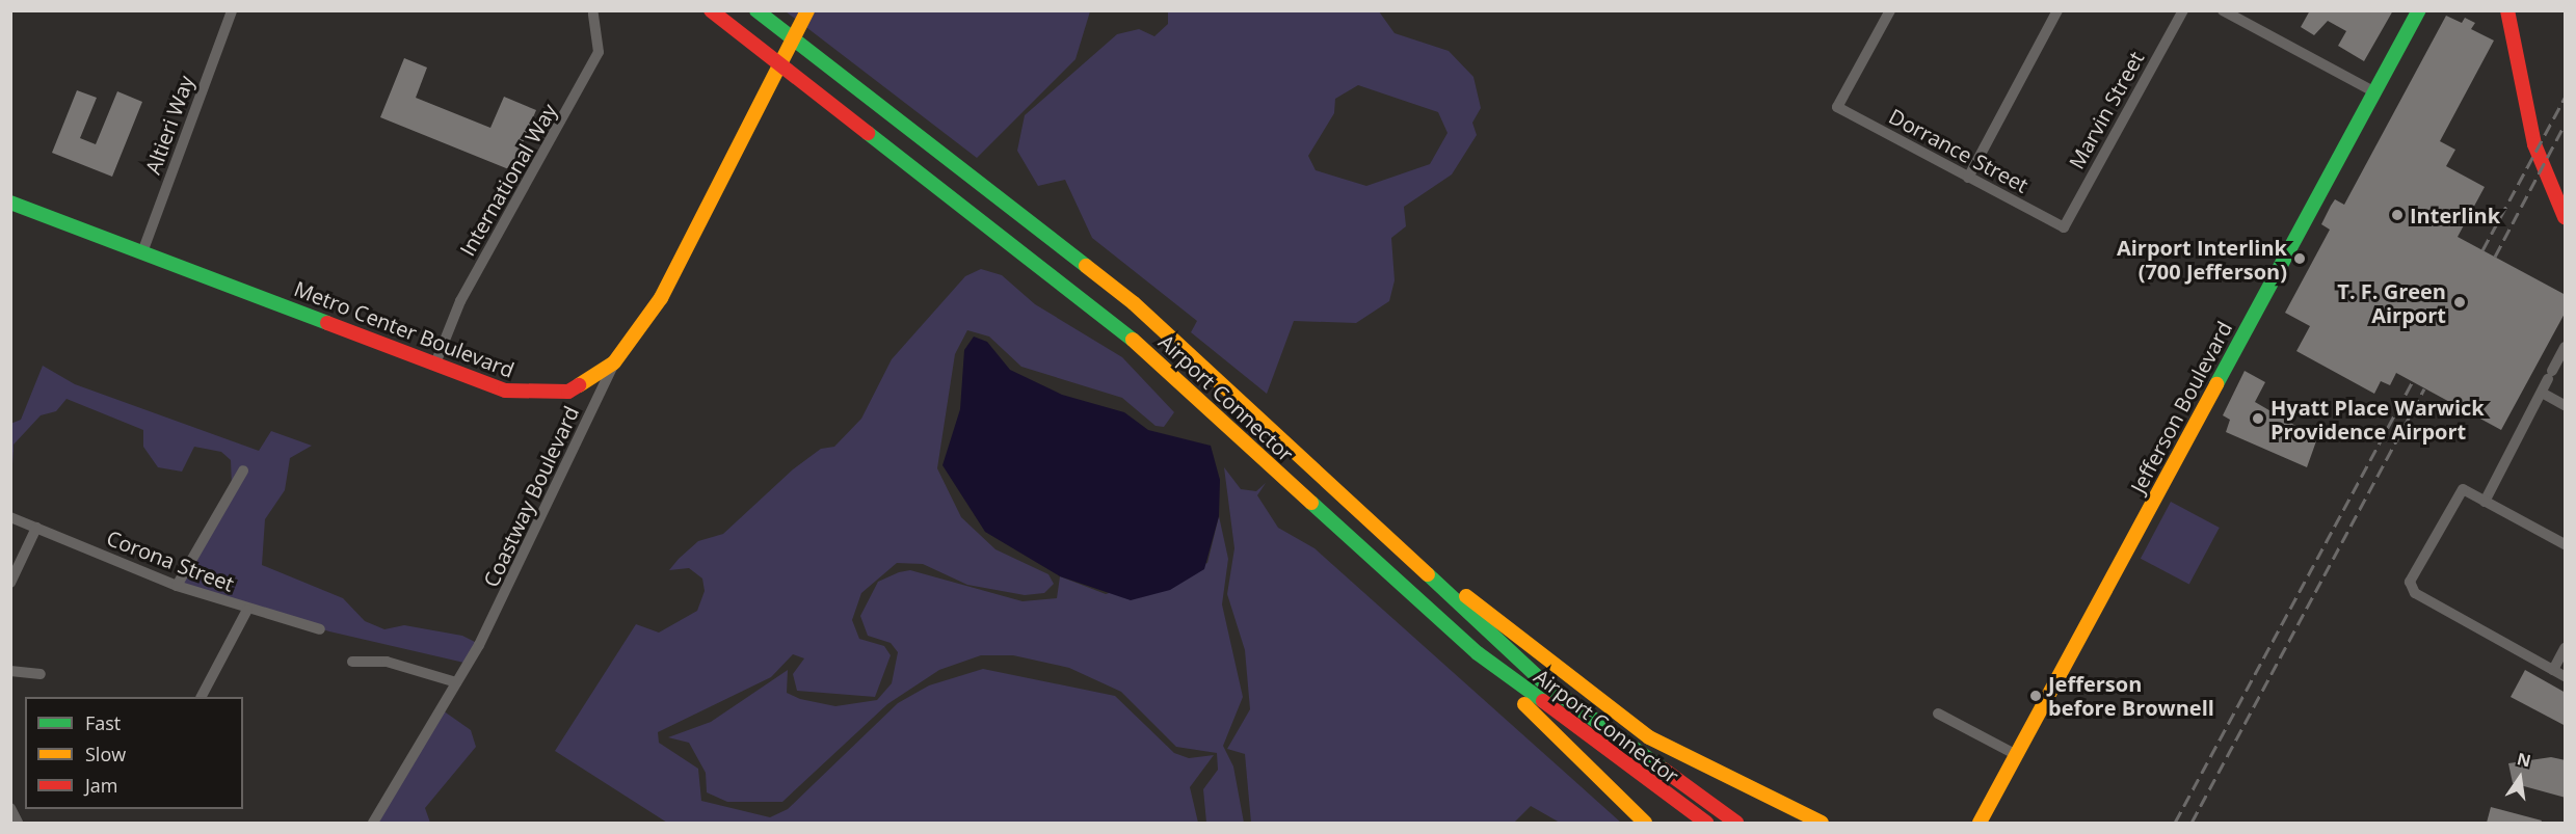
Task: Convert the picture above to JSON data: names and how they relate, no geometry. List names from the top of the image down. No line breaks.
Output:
{"streets":{"main road":["Metro Center Boulevard","Airport Connector","Jefferson Boulevard"],"street":["Marvin Street","Altieri Way","Dorrance Street","International Way","Coastway Boulevard","Corona Street"]},"crossings":[["Marvin Street","Dorrance Street"],["Altieri Way","Metro Center Boulevard"],["International Way","Metro Center Boulevard"],["Metro Center Boulevard","Coastway Boulevard"]],"places":["Interlink","Airport Interlink (700 Jefferson)","T. F. Green Airport","Hyatt Place Warwick Providence Airport","Jefferson before Brownell"],"legend":["Fast","Slow","Jam"],"north":"top"}
